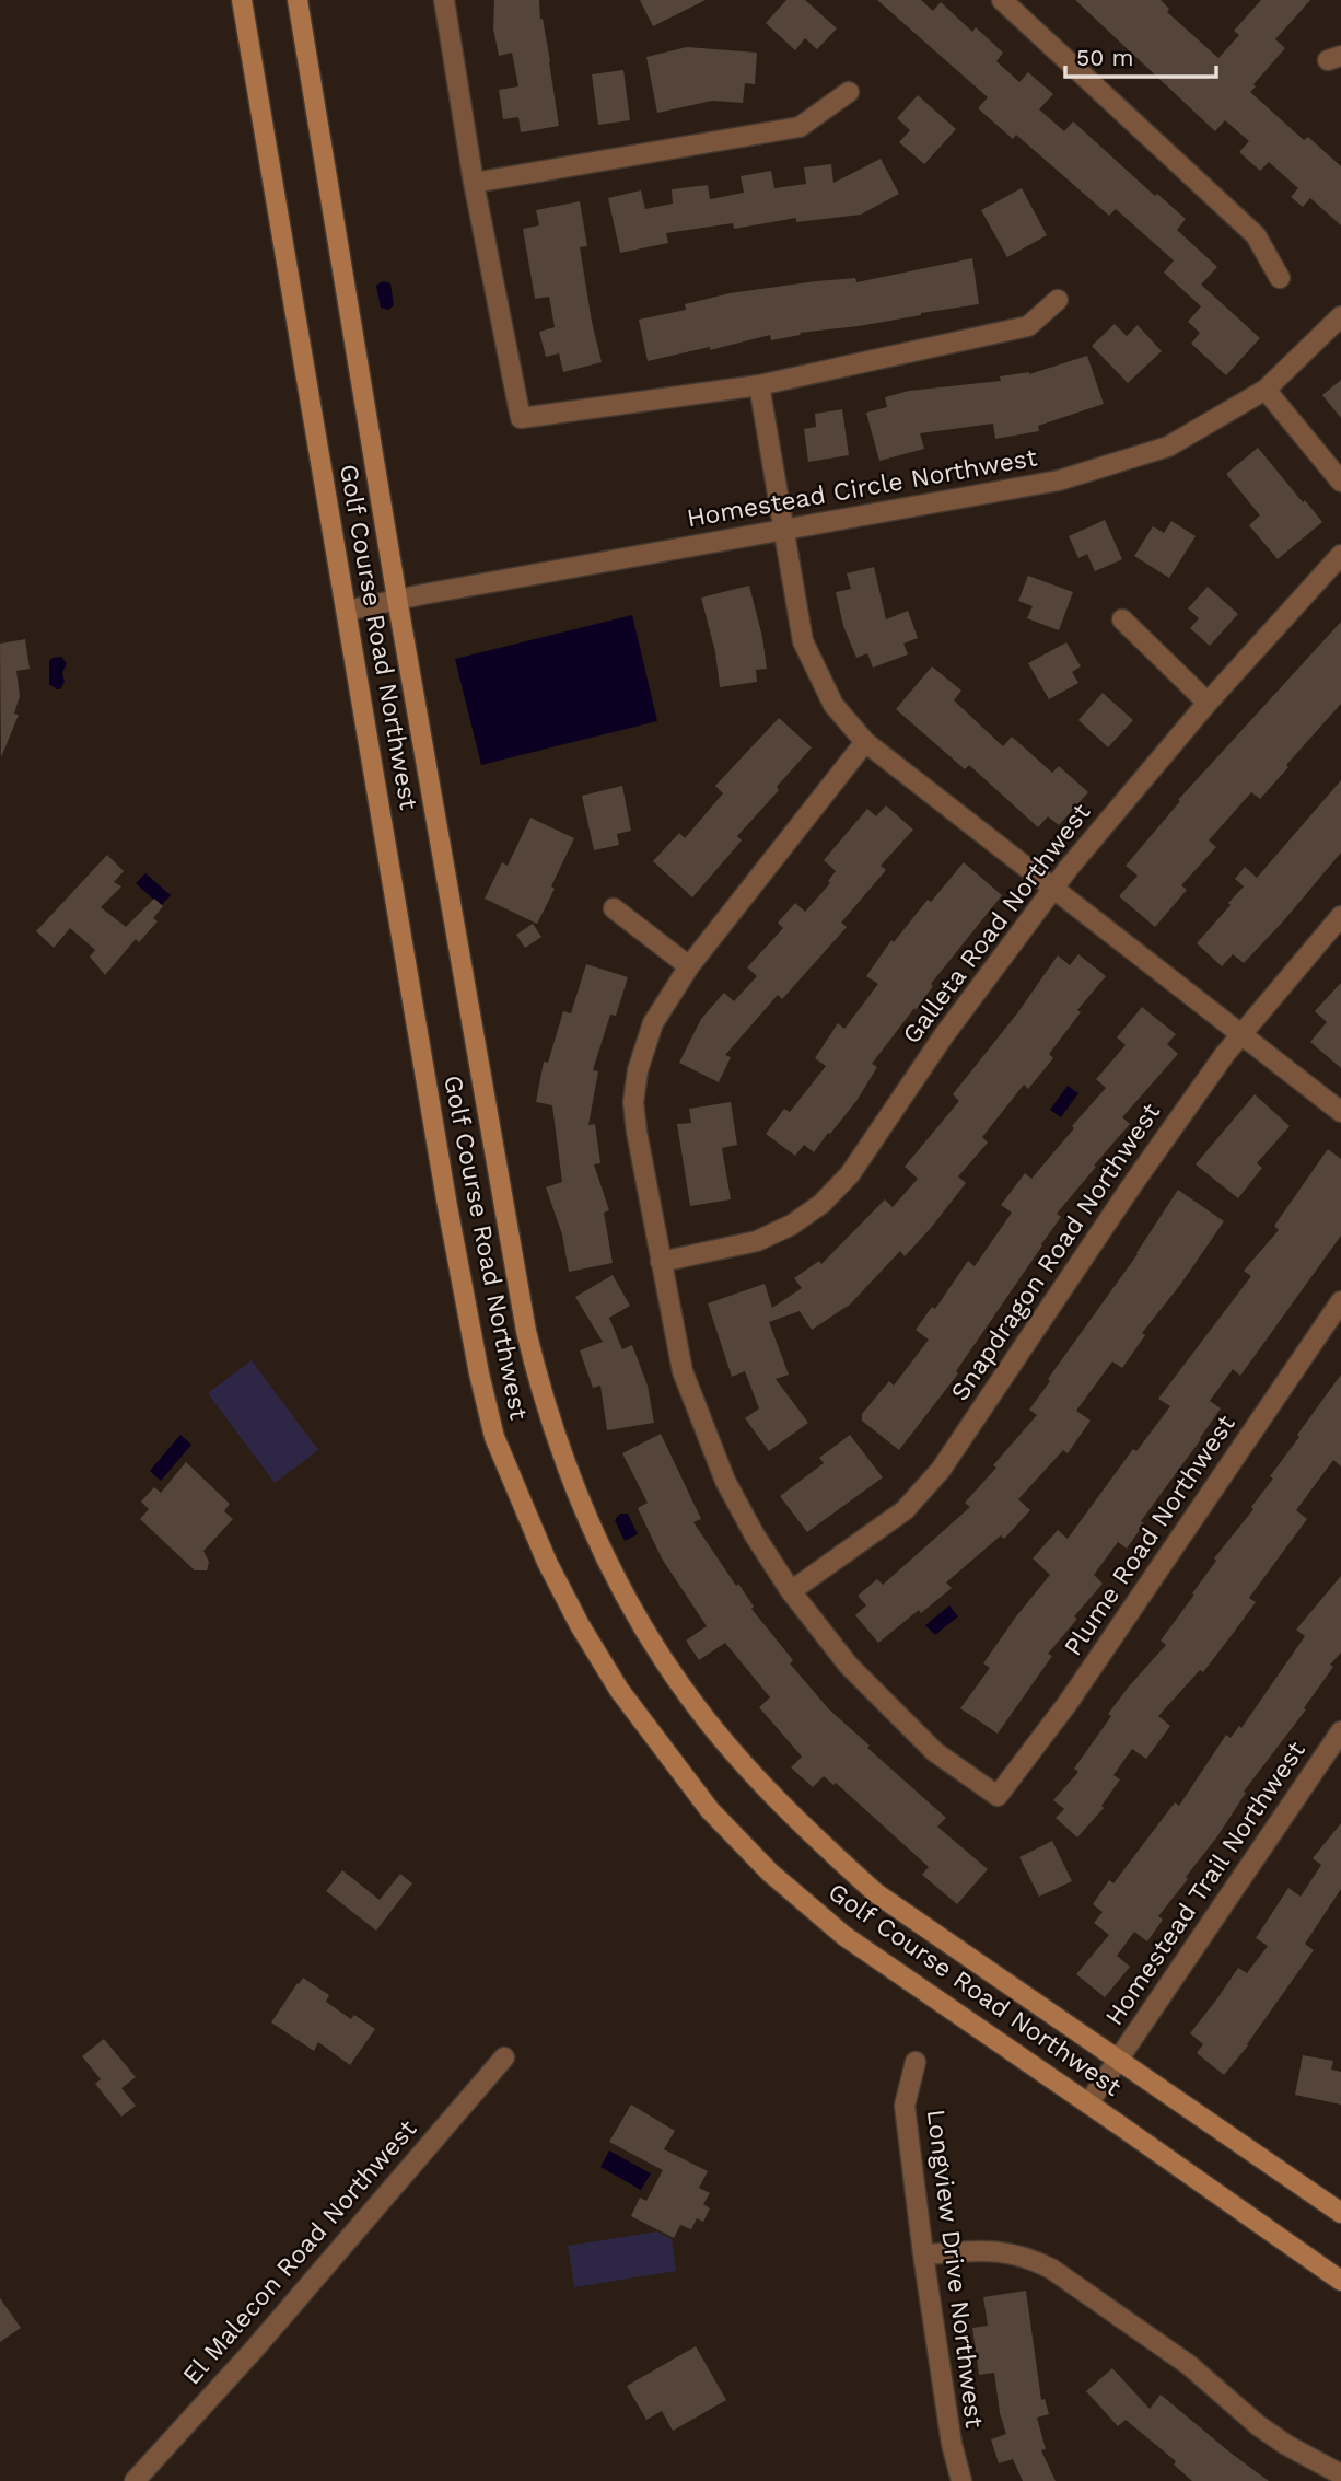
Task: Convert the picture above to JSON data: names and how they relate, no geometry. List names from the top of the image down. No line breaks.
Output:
{"streets":{"main road":["Golf Course Road Northwest"],"street":["Homestead Circle Northwest","Galleta Road Northwest","Snapdragon Road Northwest","Plume Road Northwest","Homestead Trail Northwest","El Malecon Road Northwest","Longview Drive Northwest"]},"crossings":[["Homestead Circle Northwest","Golf Course Road Northwest"],["Golf Course Road Northwest","Homestead Trail Northwest"],["Snapdragon Road Northwest","Plume Road Northwest"]],"scale_bar":"50 m"}
